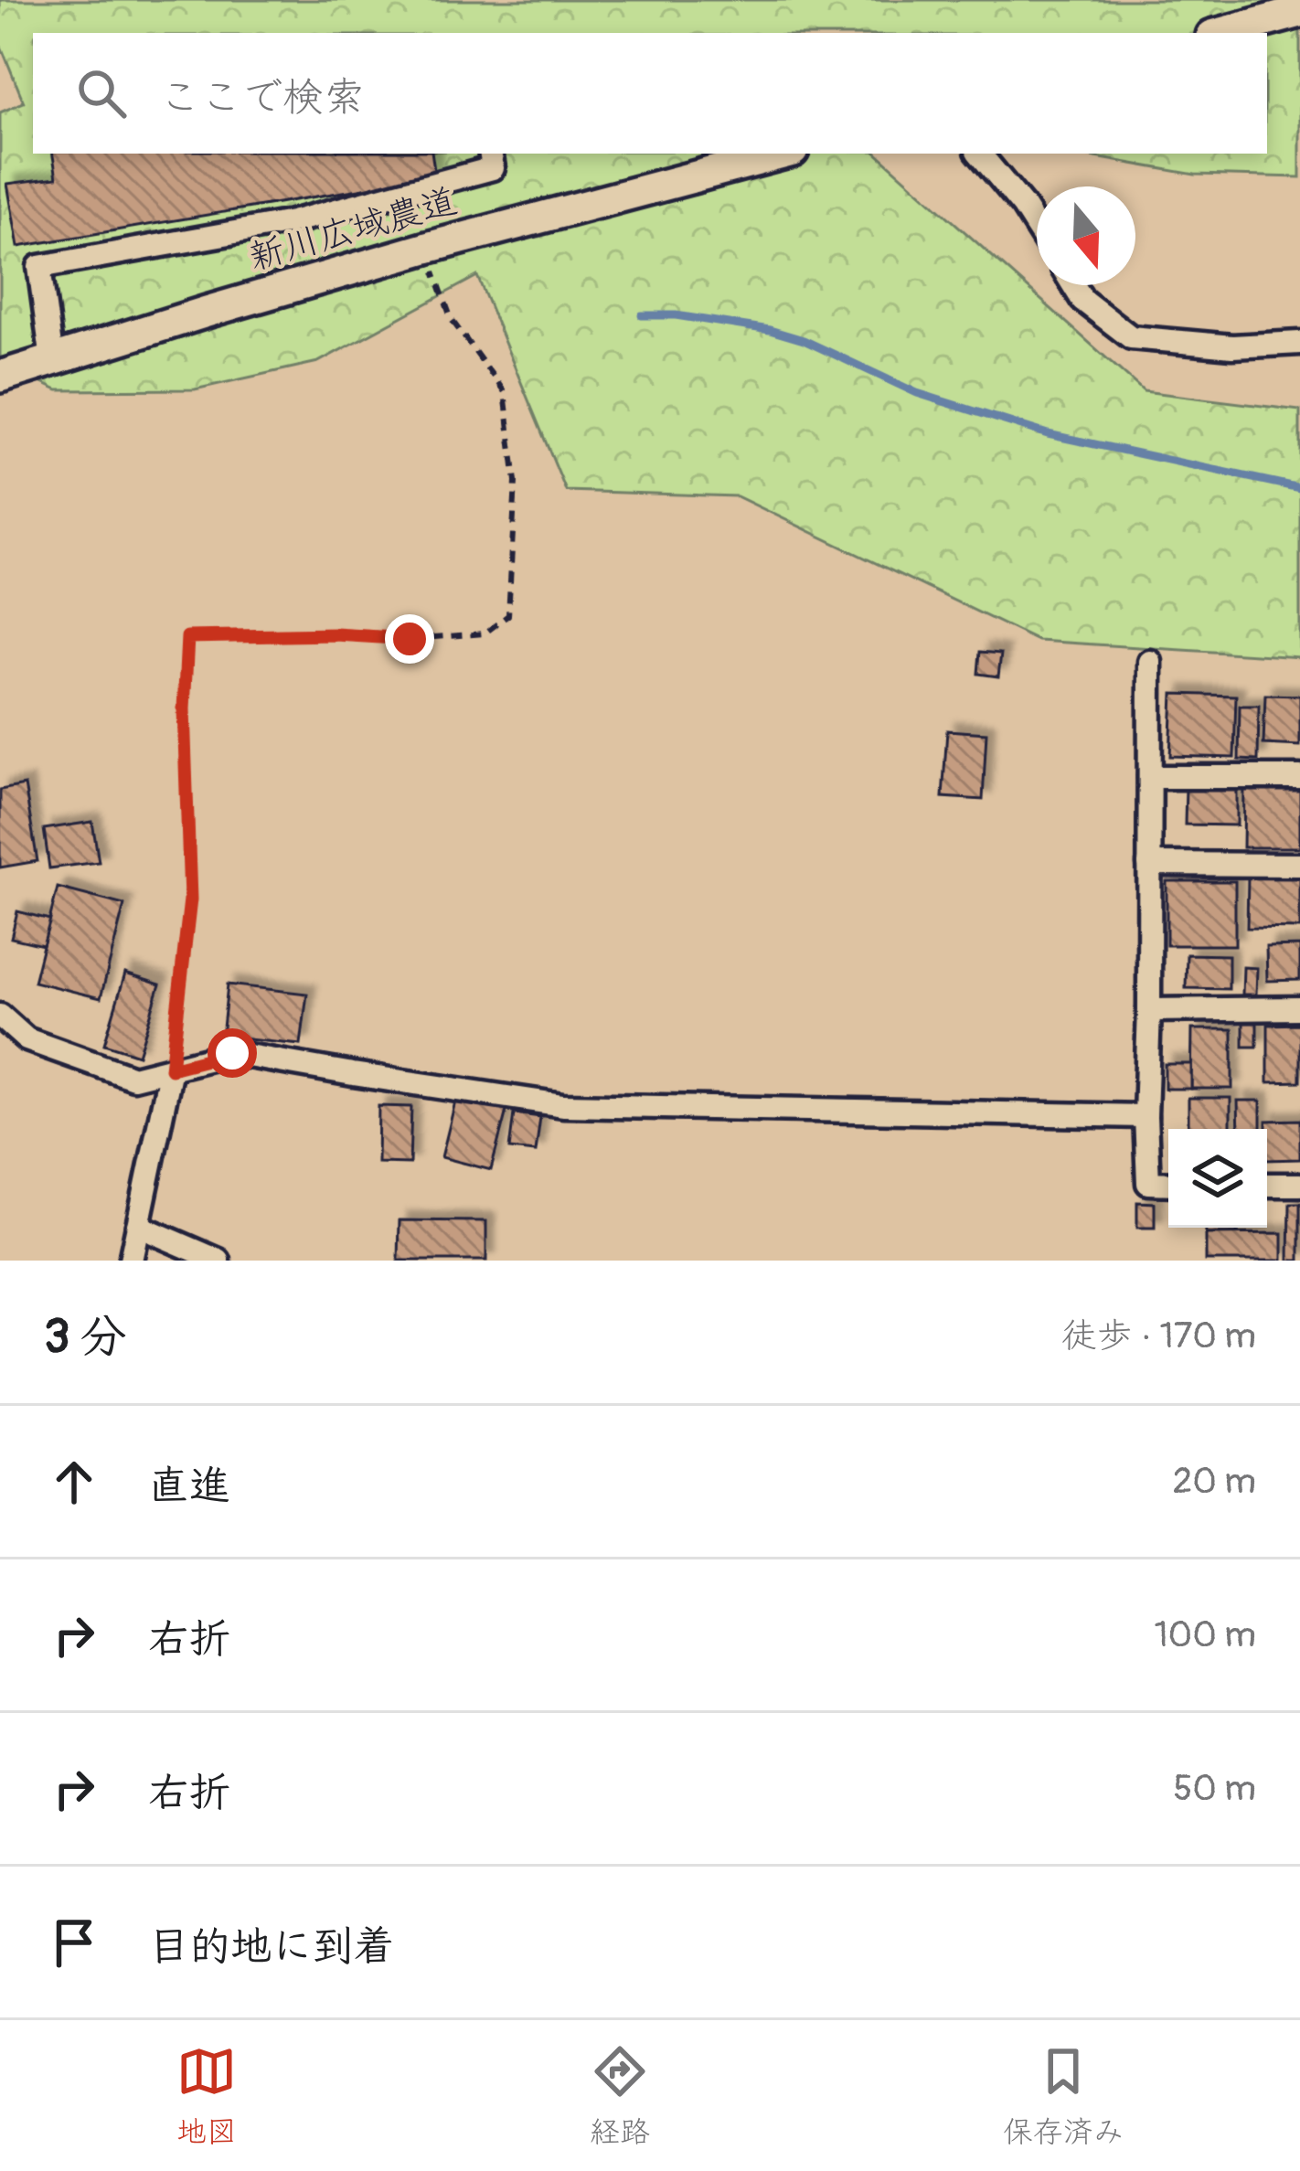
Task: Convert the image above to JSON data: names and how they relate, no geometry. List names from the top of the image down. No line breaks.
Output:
{"streets":{"street":["新川広域農道"]},"north":"bottom","page":{"search":"ここで検索","heading":["3 分","徒歩 · 170 m"],"list":[["直進","20 m"],["右折","100 m"],["右折","50 m"],"目的地に到着"],"nav":["地図","経路","保存済み"]}}
